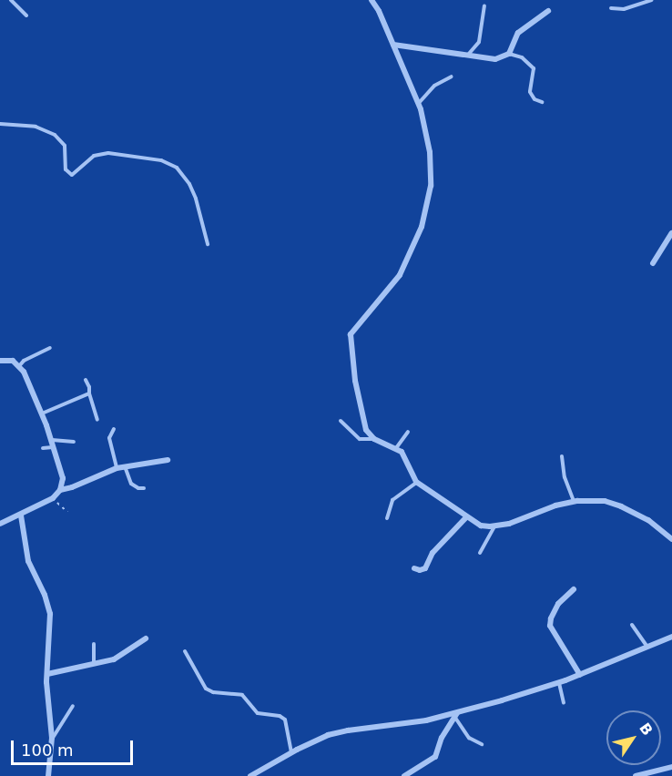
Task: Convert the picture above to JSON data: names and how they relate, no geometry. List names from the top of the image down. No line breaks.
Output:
{"scale_bar":"100 m","north":"top right"}
